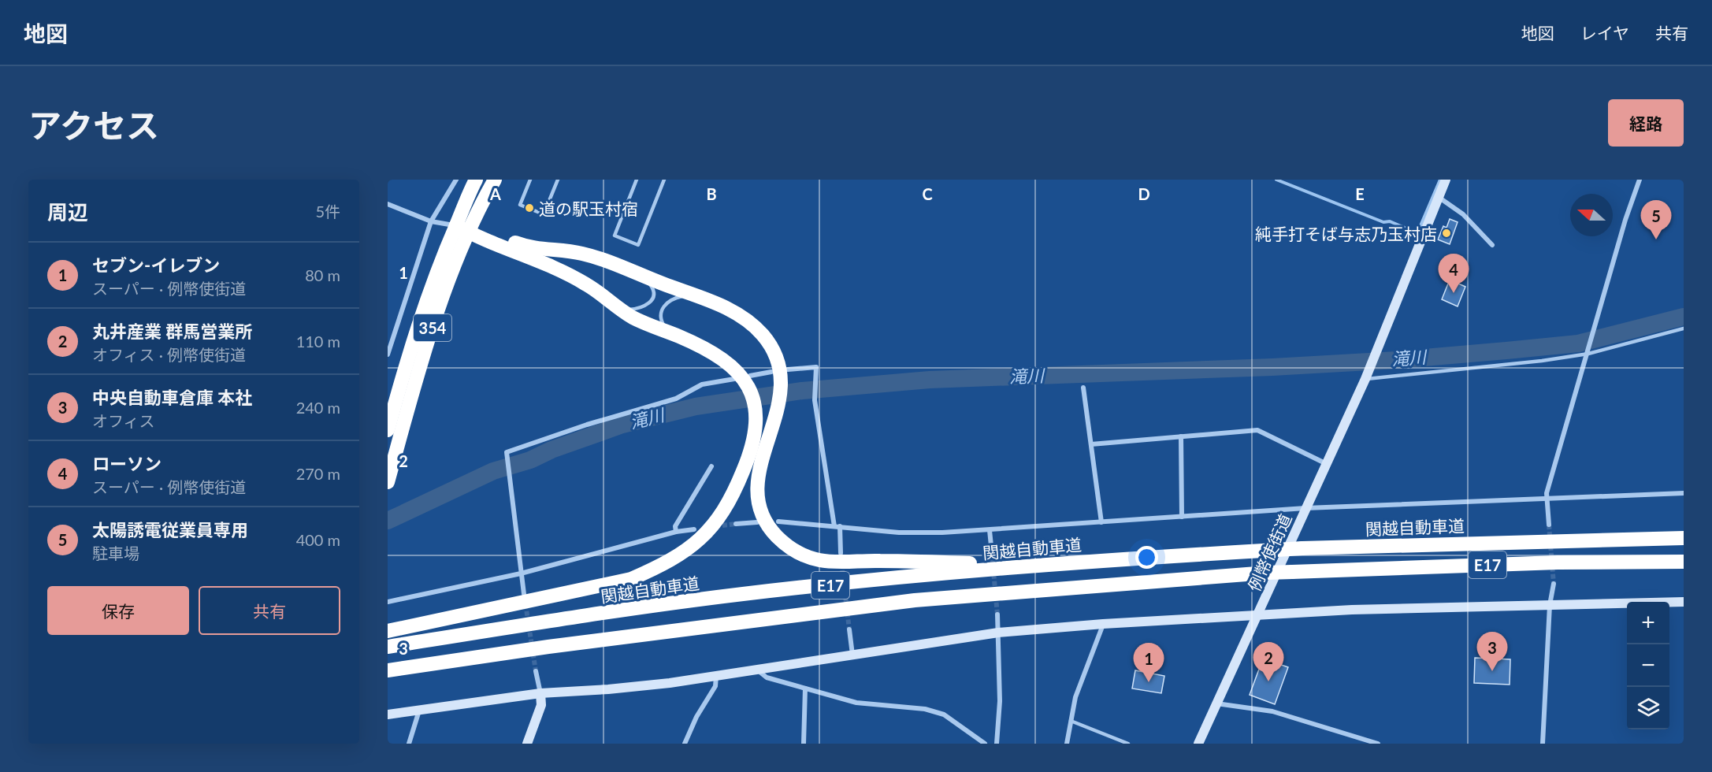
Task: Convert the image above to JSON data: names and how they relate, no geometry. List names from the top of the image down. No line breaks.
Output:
{"streets":{"highway":["354","関越自動車道","E17"],"street":["例幣使街道"]},"water":["滝川"],"places":["道の駅玉村宿","純手打そば与志乃玉村店"],"north":"left","page":{"header":"地図","nav":["地図","レイヤ","共有"],"title":"アクセス","buttons":["経路",["保存","共有"]],"heading":["周辺","5件"],"pins":["5","4","3","2","1"],"list":[{"mark":"1","name":"セブン-イレブン","note":"スーパー · 例幣使街道","value":"80 m"},{"mark":"2","name":"丸井産業 群馬営業所","note":"オフィス · 例幣使街道","value":"110 m"},{"mark":"3","name":"中央自動車倉庫 本社","note":"オフィス","value":"240 m"},{"mark":"4","name":"ローソン","note":"スーパー · 例幣使街道","value":"270 m"},{"mark":"5","name":"太陽誘電従業員専用","note":"駐車場","value":"400 m"}],"map_buttons":["+","−"]},"grid":{"columns":["A","B","C","D","E"],"rows":["1","2","3"]}}
